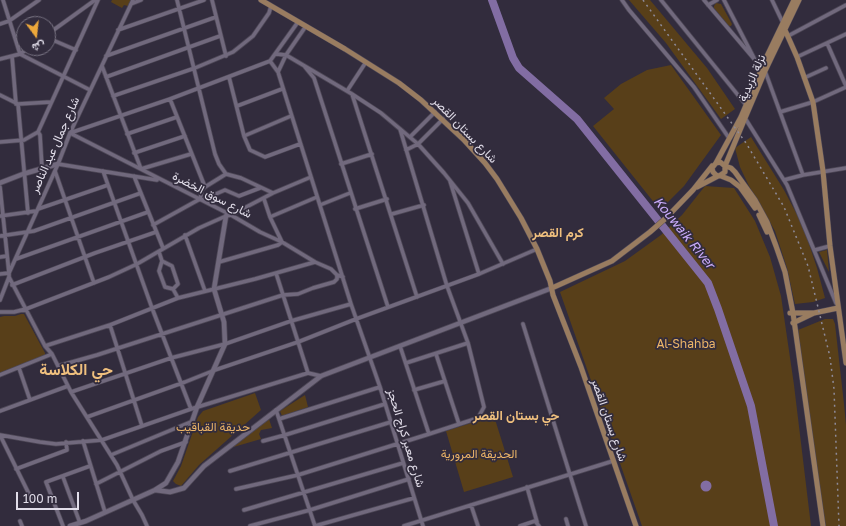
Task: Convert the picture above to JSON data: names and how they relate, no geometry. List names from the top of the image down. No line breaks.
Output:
{"streets":{"main road":["نزلة الزبدية","شارع بستان القصر"],"street":["شارع جمال عبد الناصر","شارع سوق الخضرة","شارع معبر كراج الحجز"]},"crossings":[["شارع جمال عبد الناصر","شارع سوق الخضرة"],["شارع سوق الخضرة","شارع معبر كراج الحجز"]],"districts":["كرم القصر","حي الكلاسة","حي بستان القصر"],"water":["Kouwaik River"],"parks":["Al-Shahba","حديقة القباقيب","الحديقة المرورية"],"scale_bar":"100 m","north":"bottom"}
